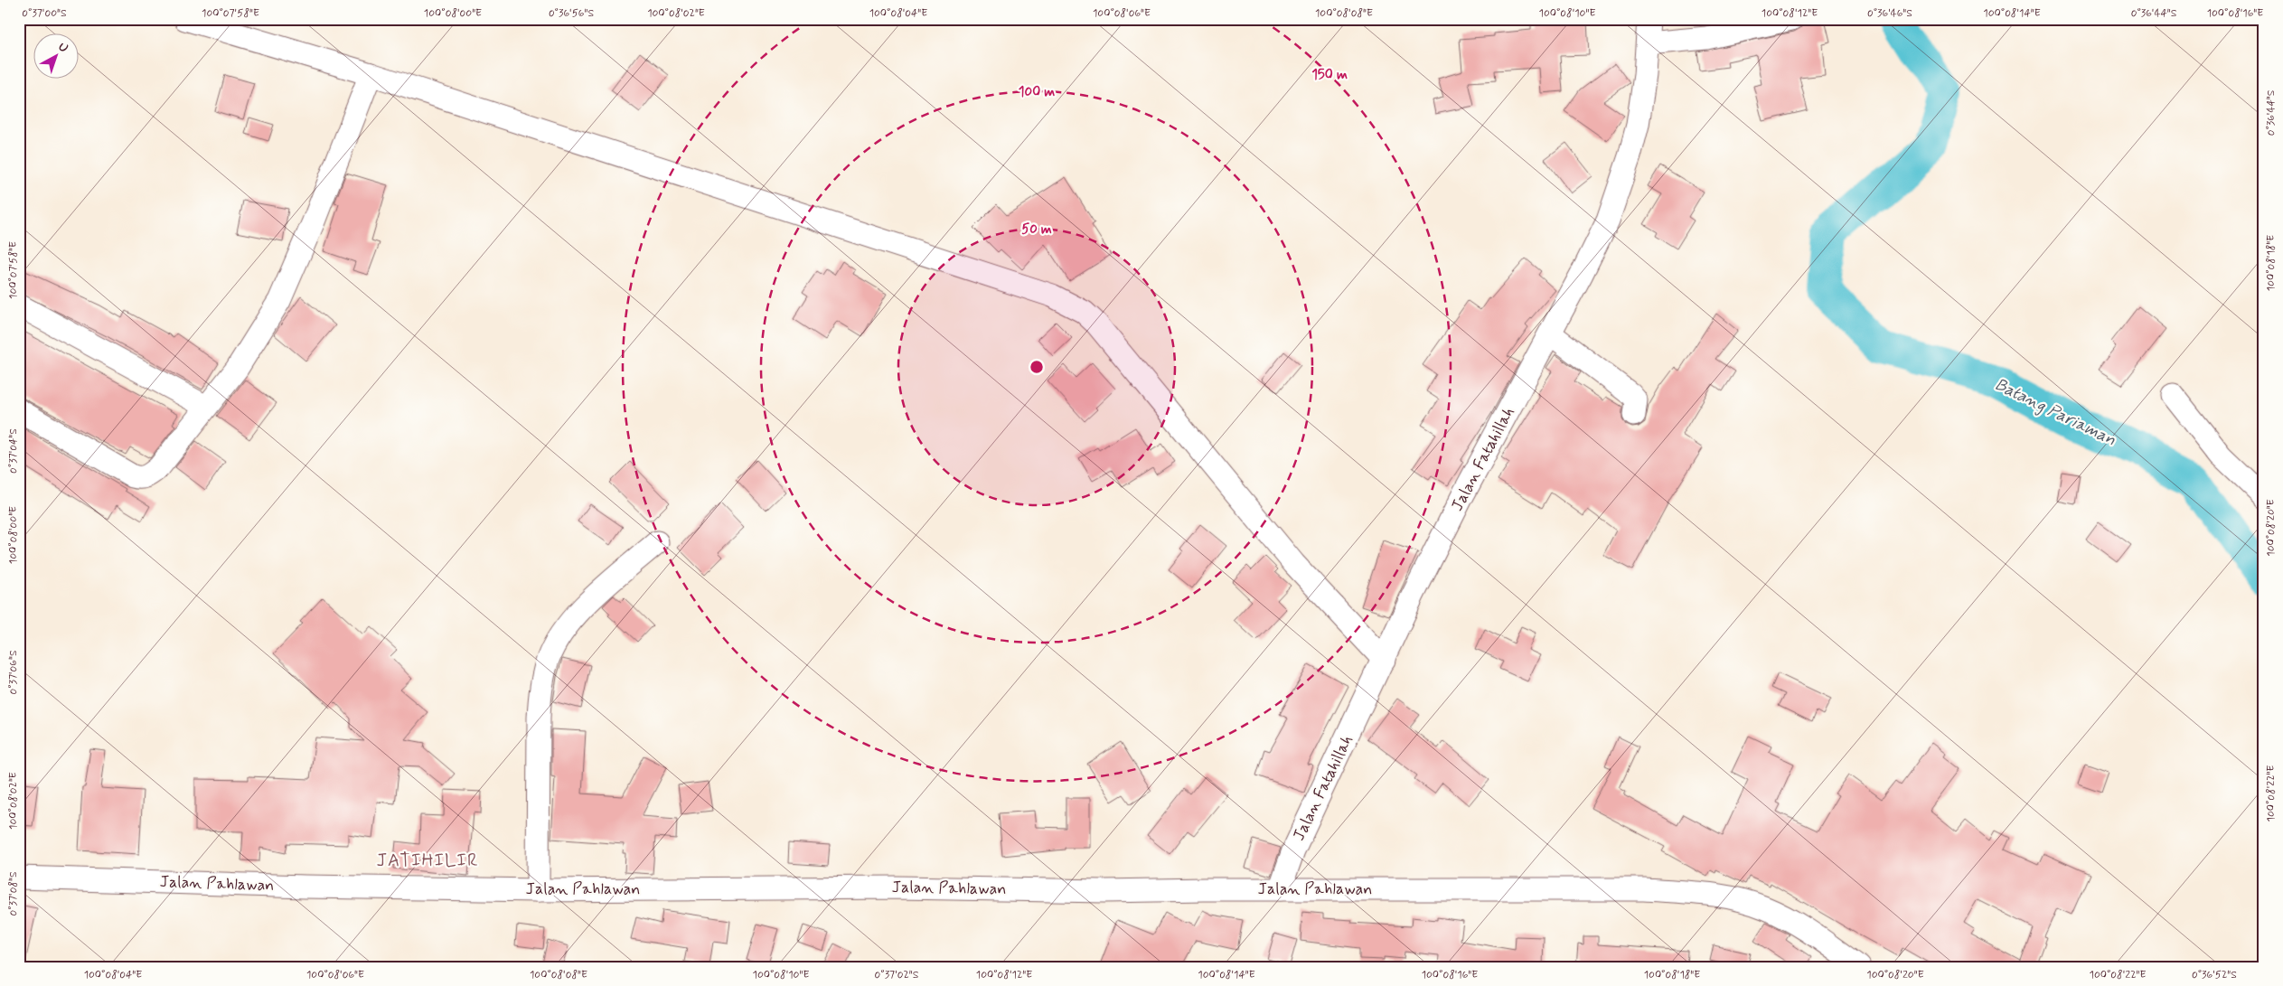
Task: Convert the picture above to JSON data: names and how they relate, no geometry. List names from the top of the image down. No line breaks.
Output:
{"streets":{"street":["Jalan Fatahillah","Jalan Pahlawan"]},"crossings":[["Jalan Fatahillah","Jalan Pahlawan"]],"districts":["JATIHILIR"],"water":["Batang Pariaman"],"north":"top right","coordinates":["0°37'00\"S","100°07'58\"E","100°08'00\"E","0°36'56\"S","100°08'02\"E","100°08'04\"E","100°08'06\"E","100°08'08\"E","100°08'10\"E","100°08'12\"E","0°36'46\"S","100°08'14\"E","0°36'44\"S","100°08'16\"E","100°08'18\"E","0°37'04\"S","100°08'20\"E","0°37'06\"S","100°08'22\"E","0°37'08\"S","0°37'02\"S","0°36'52\"S"],"rings":["150 m","100 m","50 m"]}
